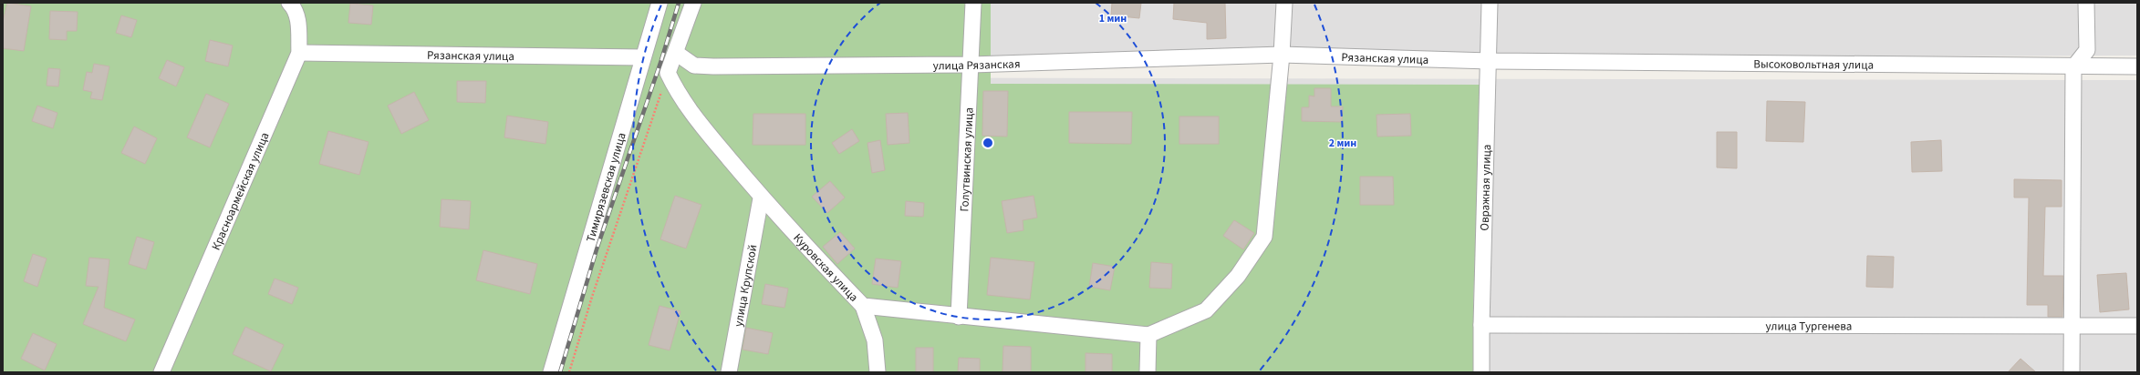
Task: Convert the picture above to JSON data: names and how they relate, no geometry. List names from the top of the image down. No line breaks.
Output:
{"streets":{"street":["Рязанская улица","улица Рязанская","Высоковольтная улица","Голутвинская улица","Тимирязевская улица","Овражная улица","Красноармейская улица","Куровская улица","улица Крупской","улица Тургенева"]},"crossings":[["Рязанская улица","улица Рязанская"],["Рязанская улица","Высоковольтная улица"],["Рязанская улица","Тимирязевская улица"],["Рязанская улица","Овражная улица"],["Рязанская улица","Красноармейская улица"],["улица Рязанская","Голутвинская улица"],["Высоковольтная улица","Овражная улица"],["Голутвинская улица","Куровская улица"],["Тимирязевская улица","Куровская улица"],["Овражная улица","улица Тургенева"],["Куровская улица","улица Крупской"]],"rings":["1 мин","2 мин"]}
